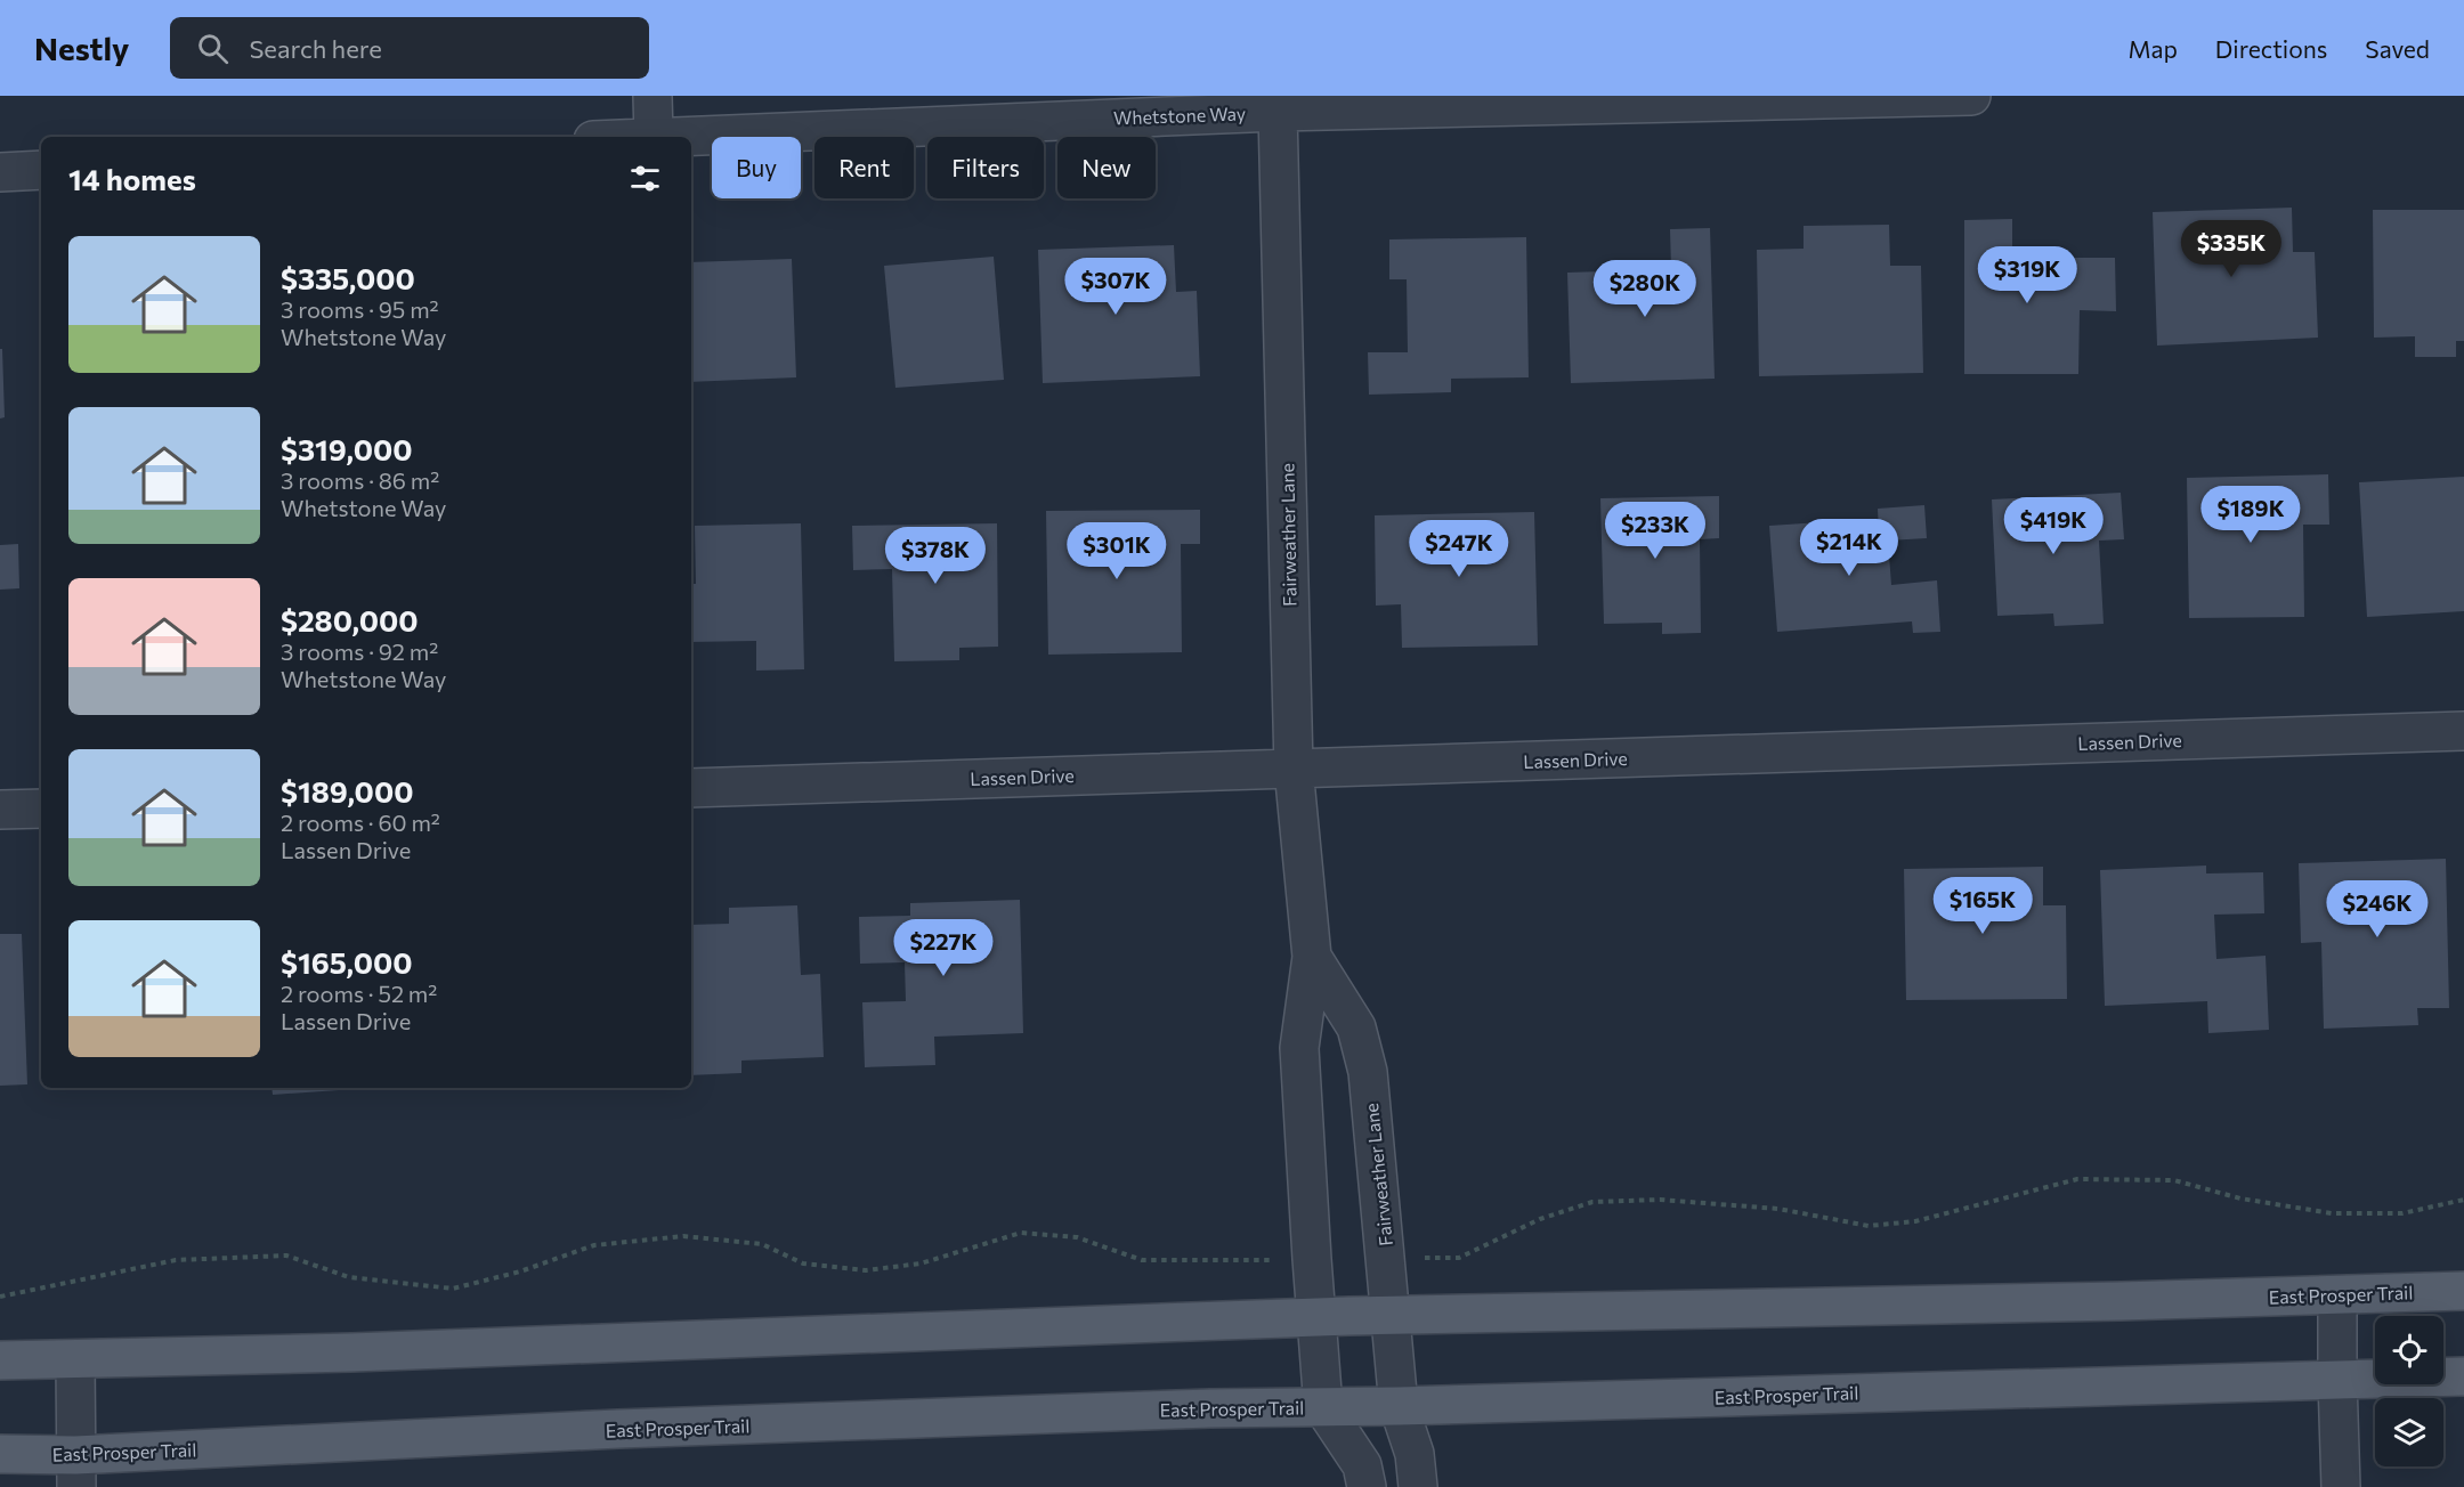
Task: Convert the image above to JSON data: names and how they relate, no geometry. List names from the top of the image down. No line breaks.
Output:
{"streets":{"main road":["East Prosper Trail"],"street":["Whetstone Way","Fairweather Lane","Lassen Drive"]},"crossings":[["Whetstone Way","Fairweather Lane"],["Fairweather Lane","Lassen Drive"],["Fairweather Lane","East Prosper Trail"]],"page":{"header":"Nestly","search":"Search here","nav":["Map","Directions","Saved"],"chip":["Buy","Rent","Filters","New"],"heading":"14 homes","list":[{"name":"$335,000","note":"3 rooms · 95 m² · Whetstone Way"},{"name":"$319,000","note":"3 rooms · 86 m² · Whetstone Way"},{"name":"$280,000","note":"3 rooms · 92 m² · Whetstone Way"},{"name":"$189,000","note":"2 rooms · 60 m² · Lassen Drive"},{"name":"$165,000","note":"2 rooms · 52 m² · Lassen Drive"}],"price":["$335K","$319K","$307K","$280K","$189K","$419K","$233K","$214K","$247K","$301K","$378K","$165K","$246K","$227K"]}}
